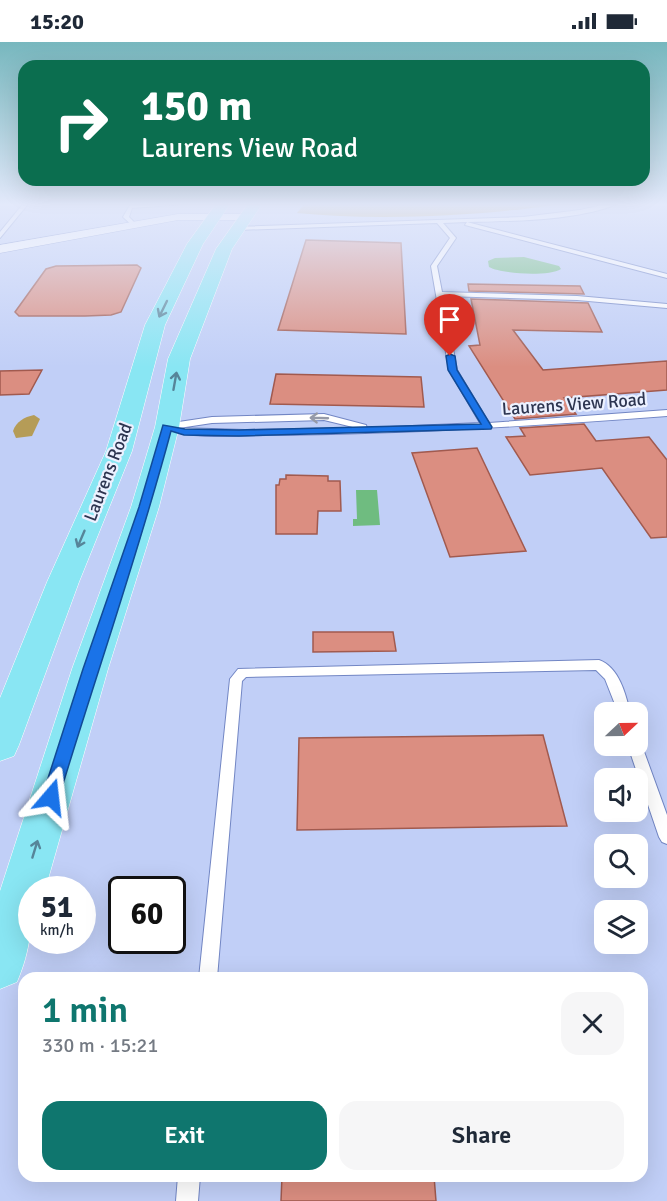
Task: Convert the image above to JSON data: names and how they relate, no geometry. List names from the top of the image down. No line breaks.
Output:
{"streets":{"main road":["Laurens Road"],"lane":["Laurens View Road"]},"crossings":[["Laurens View Road","Laurens Road"]],"north":"right","page":{"status":"15:20","turn":["150 m","Laurens View Road"],"speed":"51 km/h","limit":"60","heading":["1 min","330 m · 15:21"],"buttons":["Exit","Share"]}}
